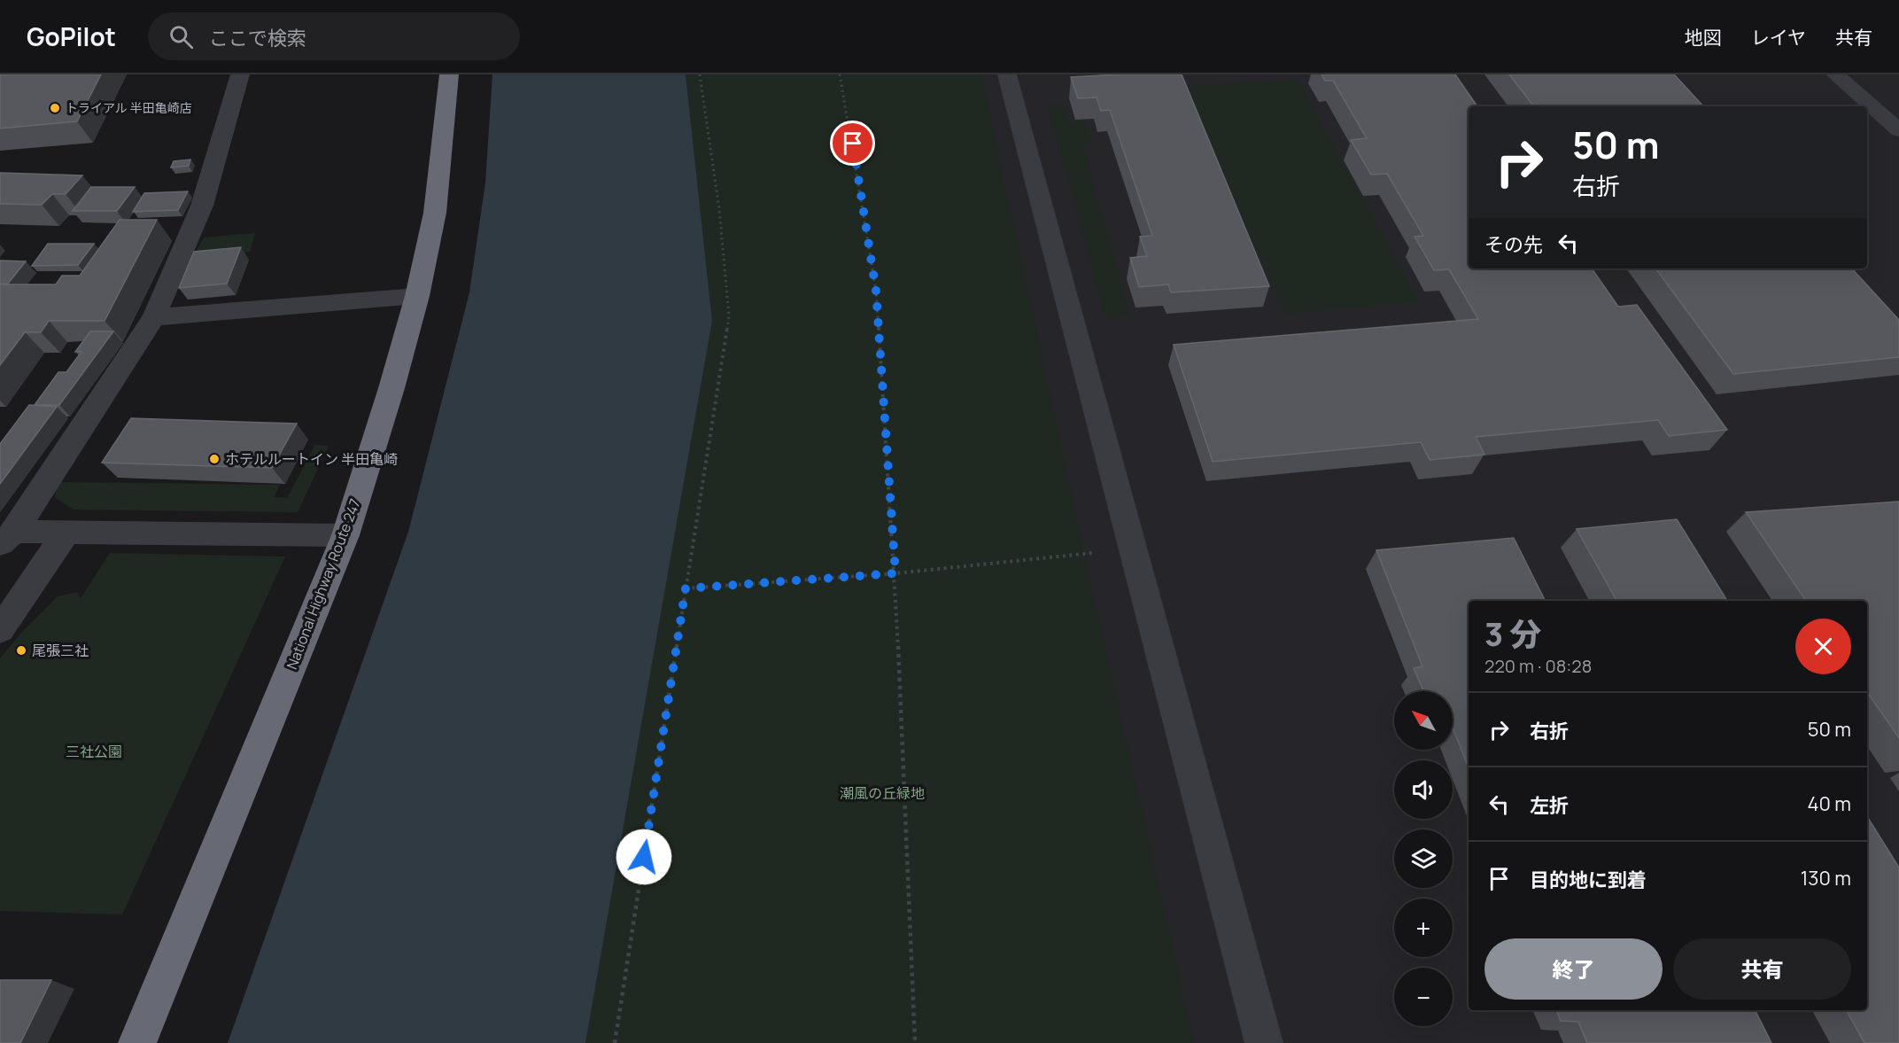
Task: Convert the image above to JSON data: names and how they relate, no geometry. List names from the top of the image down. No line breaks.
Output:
{"streets":{"highway":["National Highway Route 247"]},"parks":["三社公園","潮風の丘緑地"],"places":["トライアル 半田亀崎店","ホテルルートイン 半田亀崎","尾張三社"],"north":"top left","page":{"header":"GoPilot","search":"ここで検索","nav":["地図","レイヤ","共有"],"turn":["50 m","右折"],"then":"その先","heading":["3 分","220 m · 08:28"],"map_buttons":["+","−"],"list":[{"name":"右折","value":"50 m"},{"name":"左折","value":"40 m"},{"name":"目的地に到着","value":"130 m"}],"buttons":["終了","共有"]}}
